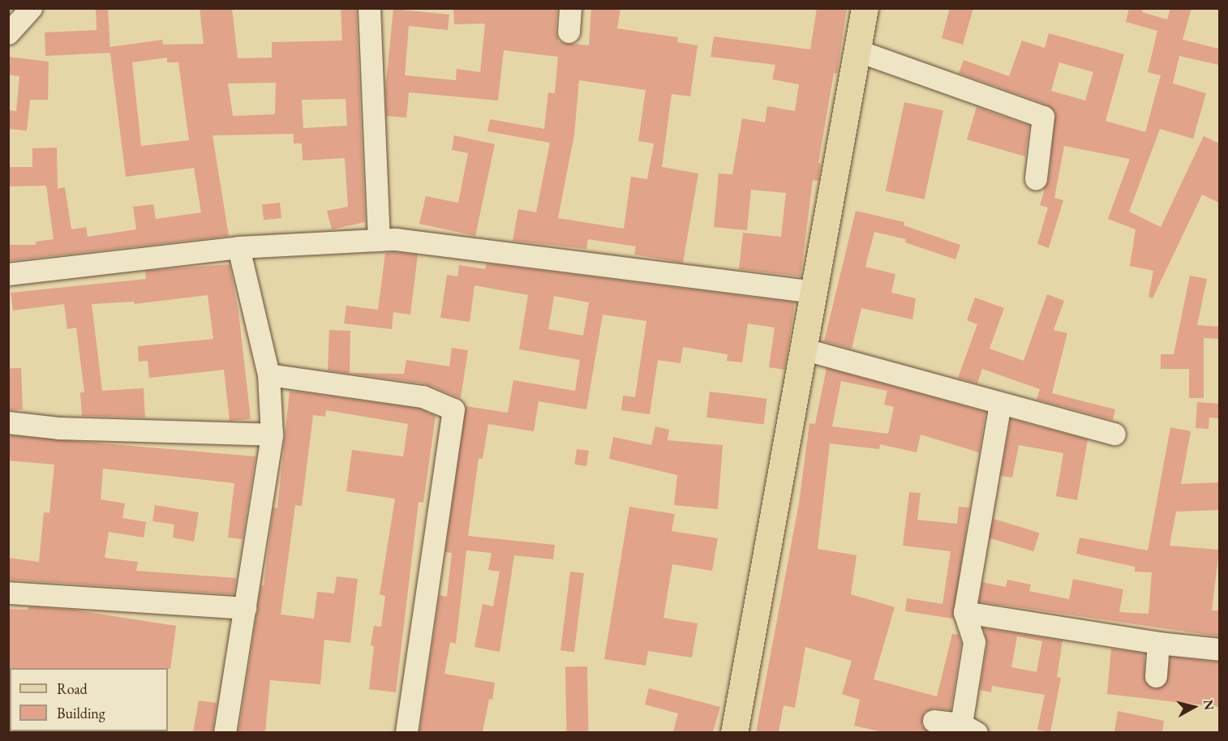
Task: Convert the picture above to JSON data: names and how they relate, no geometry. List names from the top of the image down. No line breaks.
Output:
{"legend":["Road","Building"],"north":"right"}
